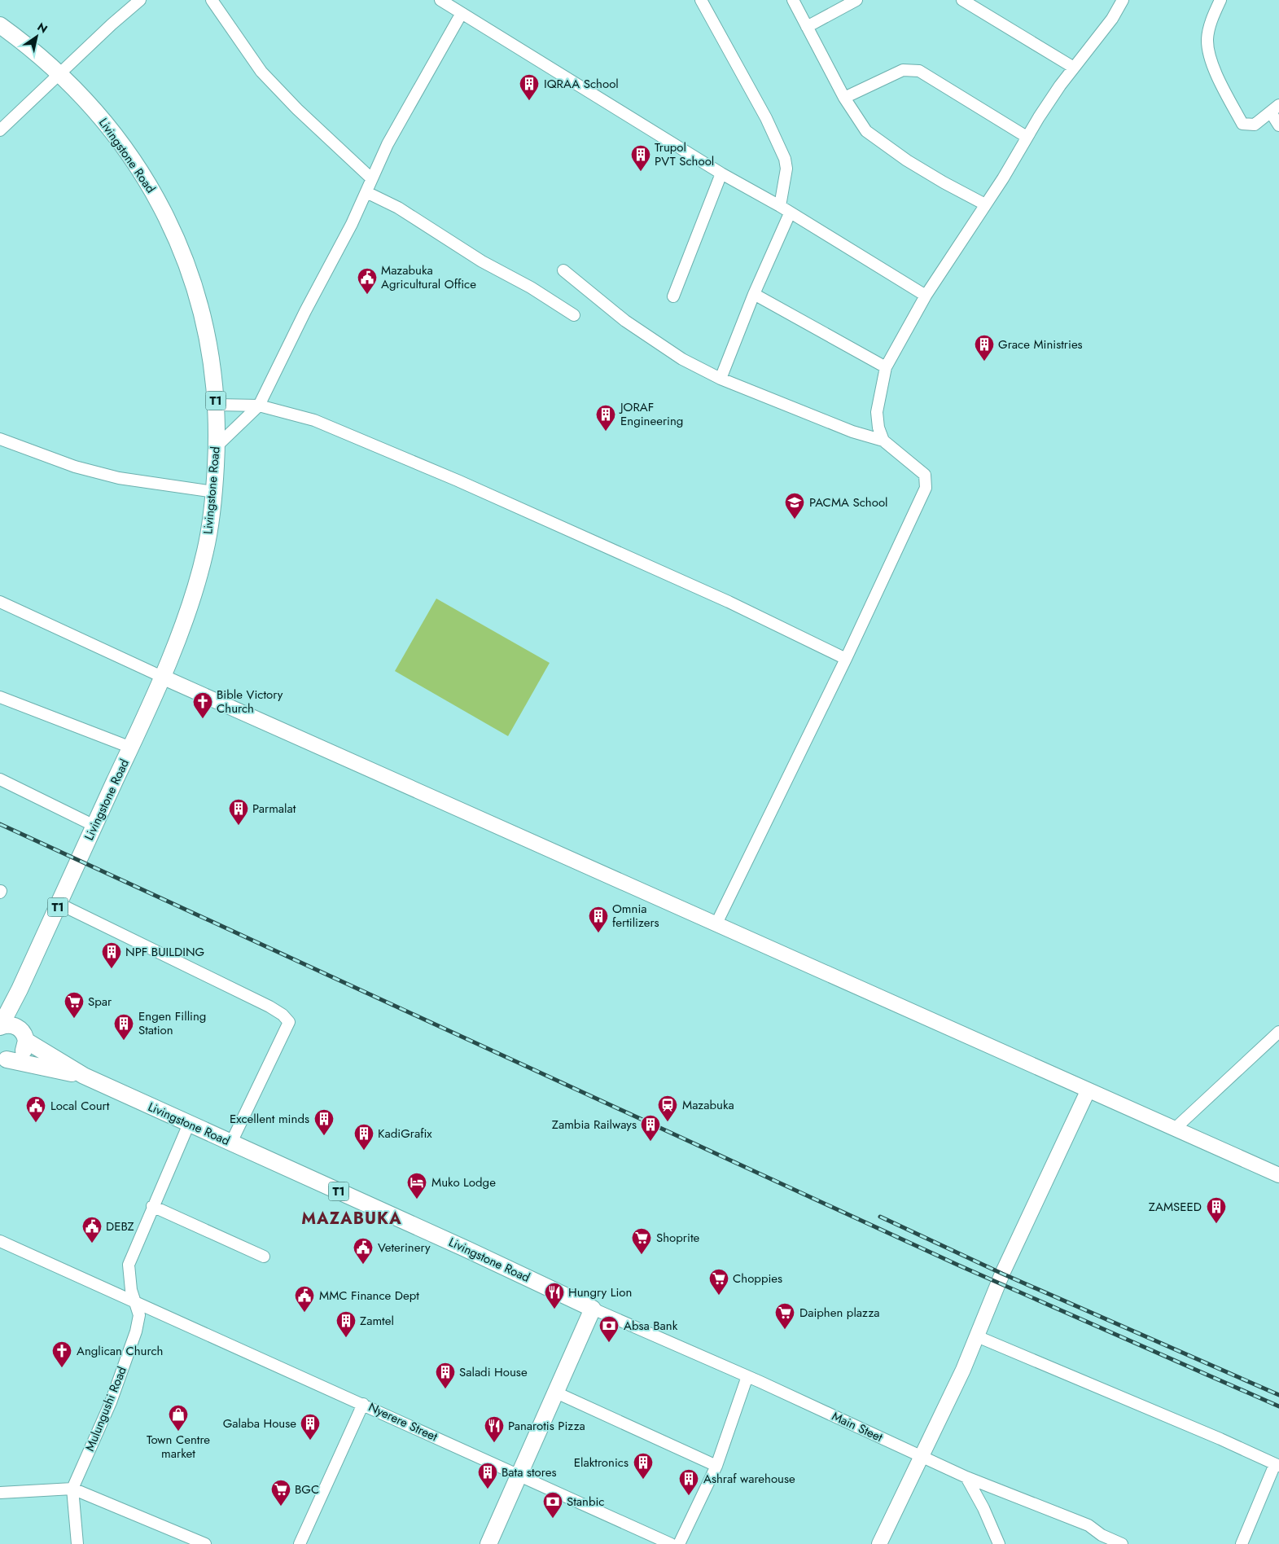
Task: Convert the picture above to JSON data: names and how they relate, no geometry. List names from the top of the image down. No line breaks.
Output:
{"streets":{"highway":["Livingstone Road","T1"],"street":["Mulungushi Road","Nyerere Street","Main Steet"]},"crossings":[["Livingstone Road","Mulungushi Road"],["Livingstone Road","Main Steet"],["Mulungushi Road","Nyerere Street"]],"districts":["MAZABUKA"],"places":{"building":["IQRAA School","Trupol PVT School","Grace Ministries","JORAF Engineering","Parmalat","Omnia fertilizers","NPF BUILDING","Engen Filling Station","Excellent minds","Zambia Railways","KadiGrafix","ZAMSEED","Zamtel","Saladi House","Galaba House","Elaktronics","Bata stores","Ashraf warehouse"],"public building":["Mazabuka Agricultural Office","Local Court","DEBZ","Veterinery","MMC Finance Dept"],"school or university":["PACMA School"],"church":["Bible Victory Church","Anglican Church"],"supermarket":["Spar","Shoprite","Choppies","Daiphen plazza","BGC"],"station":["Mazabuka"],"hotel":["Muko Lodge"],"restaurant":["Hungry Lion","Panarotis Pizza"],"bank":["Absa Bank","Stanbic"],"shop":["Town Centre market"]},"north":"top right"}
